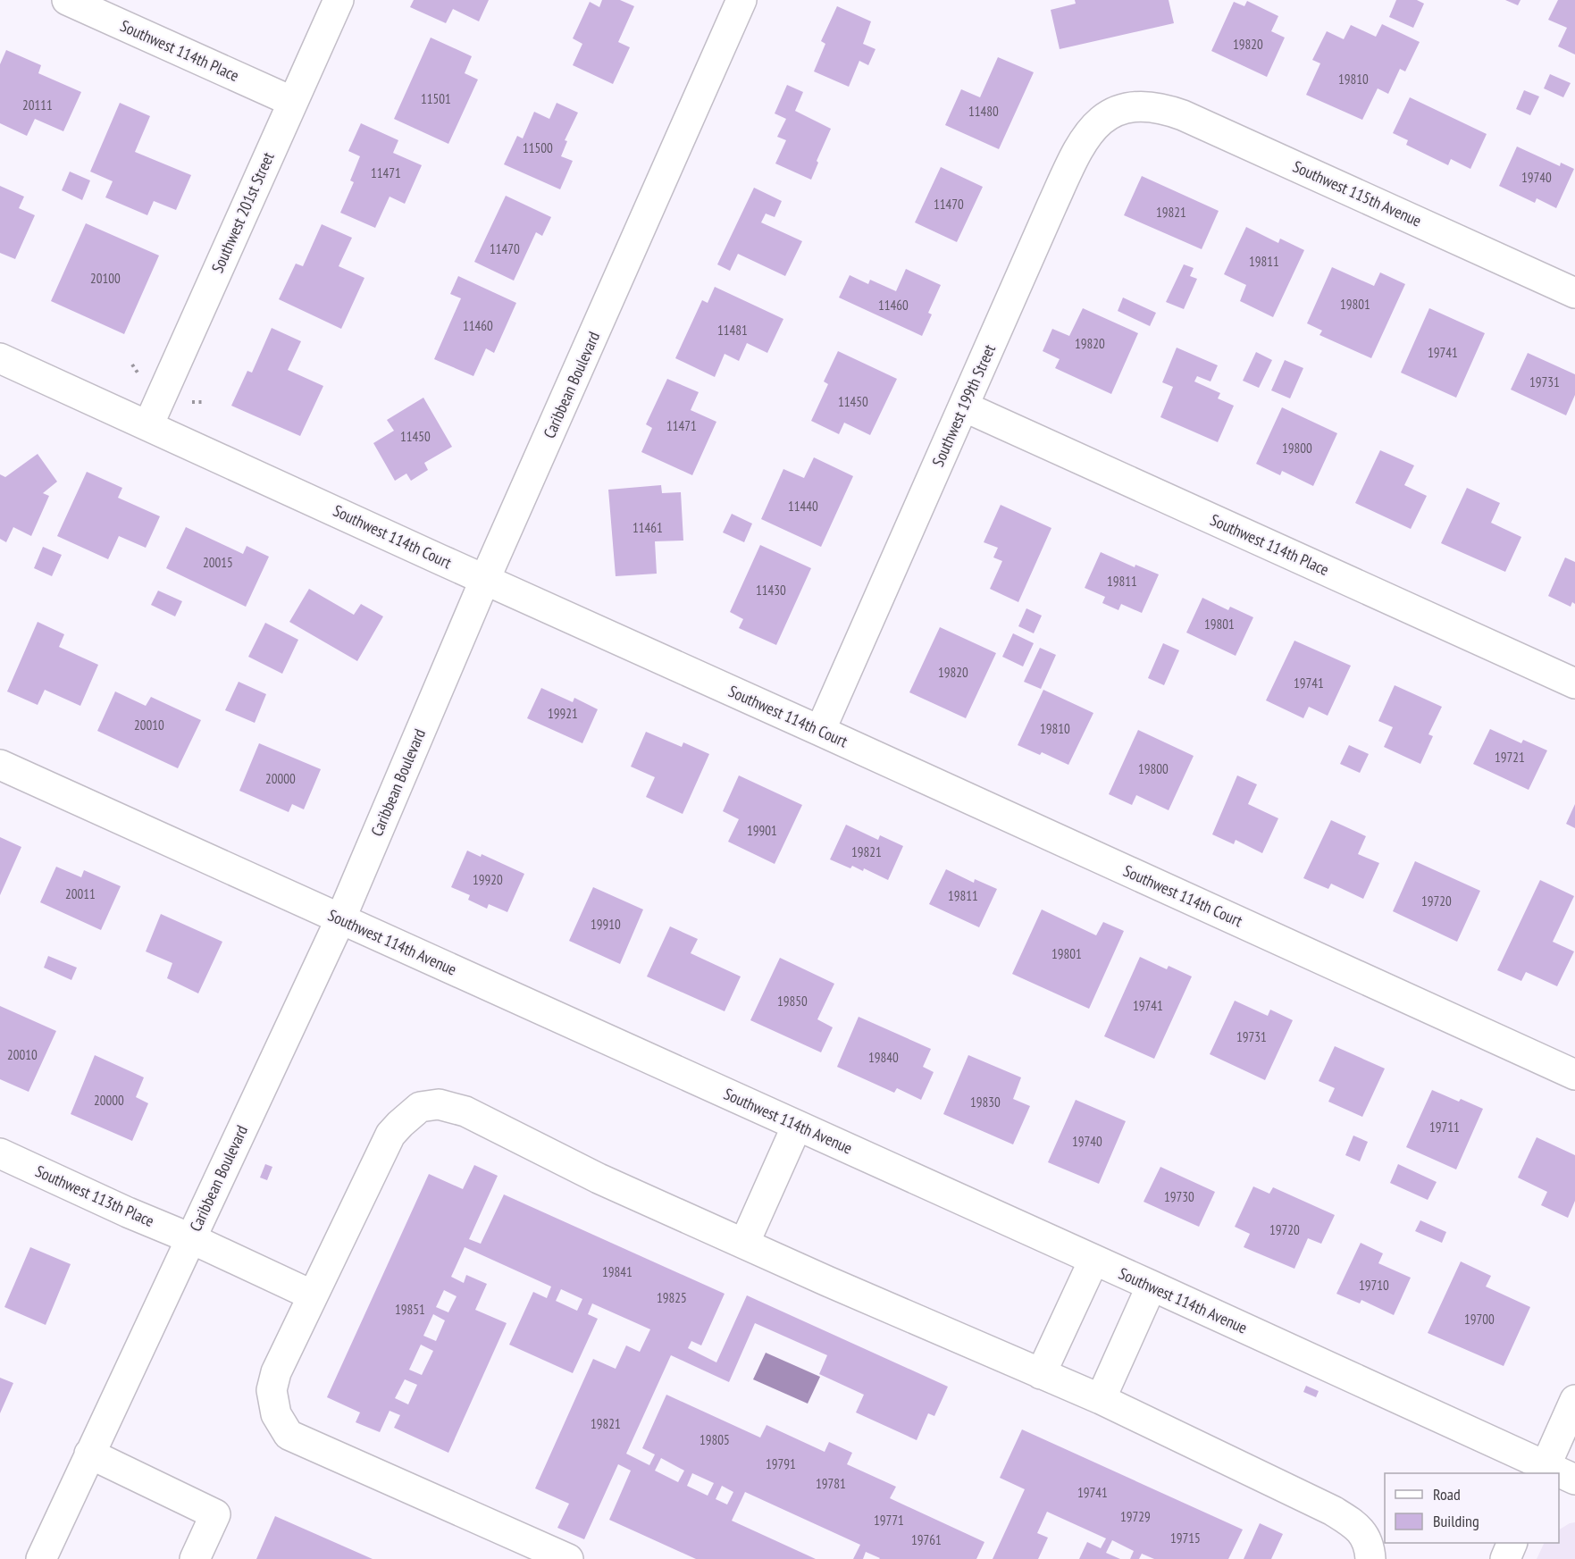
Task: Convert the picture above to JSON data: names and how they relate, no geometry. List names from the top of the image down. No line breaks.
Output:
{"streets":{"street":["Southwest 114th Place","Southwest 115th Avenue","Southwest 201st Street","Caribbean Boulevard","Southwest 199th Street","Southwest 114th Court","Southwest 114th Avenue","Southwest 113th Place"]},"crossings":[["Southwest 114th Place","Southwest 201st Street"],["Southwest 114th Place","Southwest 199th Street"],["Southwest 115th Avenue","Southwest 199th Street"],["Southwest 201st Street","Southwest 114th Court"],["Caribbean Boulevard","Southwest 114th Court"],["Caribbean Boulevard","Southwest 114th Avenue"],["Caribbean Boulevard","Southwest 113th Place"],["Southwest 199th Street","Southwest 114th Court"]],"house_numbers":["19820","19810","11501","20111","11480","11500","11471","19740","11470","19821","11470","19811","20100","19801","11460","11460","11481","19820","19741","19731","11450","11471","11450","19800","11440","11461","20015","19811","11430","19801","19820","19741","19921","20010","19810","19721","19800","20000","19901","19821","19920","20011","19811","19720","19910","19801","19850","19741","19731","20010","19840","20000","19830","19711","19740","19730","19720","19841","19710","19825","19851","19700","19821","19805","19791","19781","19741","19729","19771","19715","19761"],"legend":["Road","Building"]}
